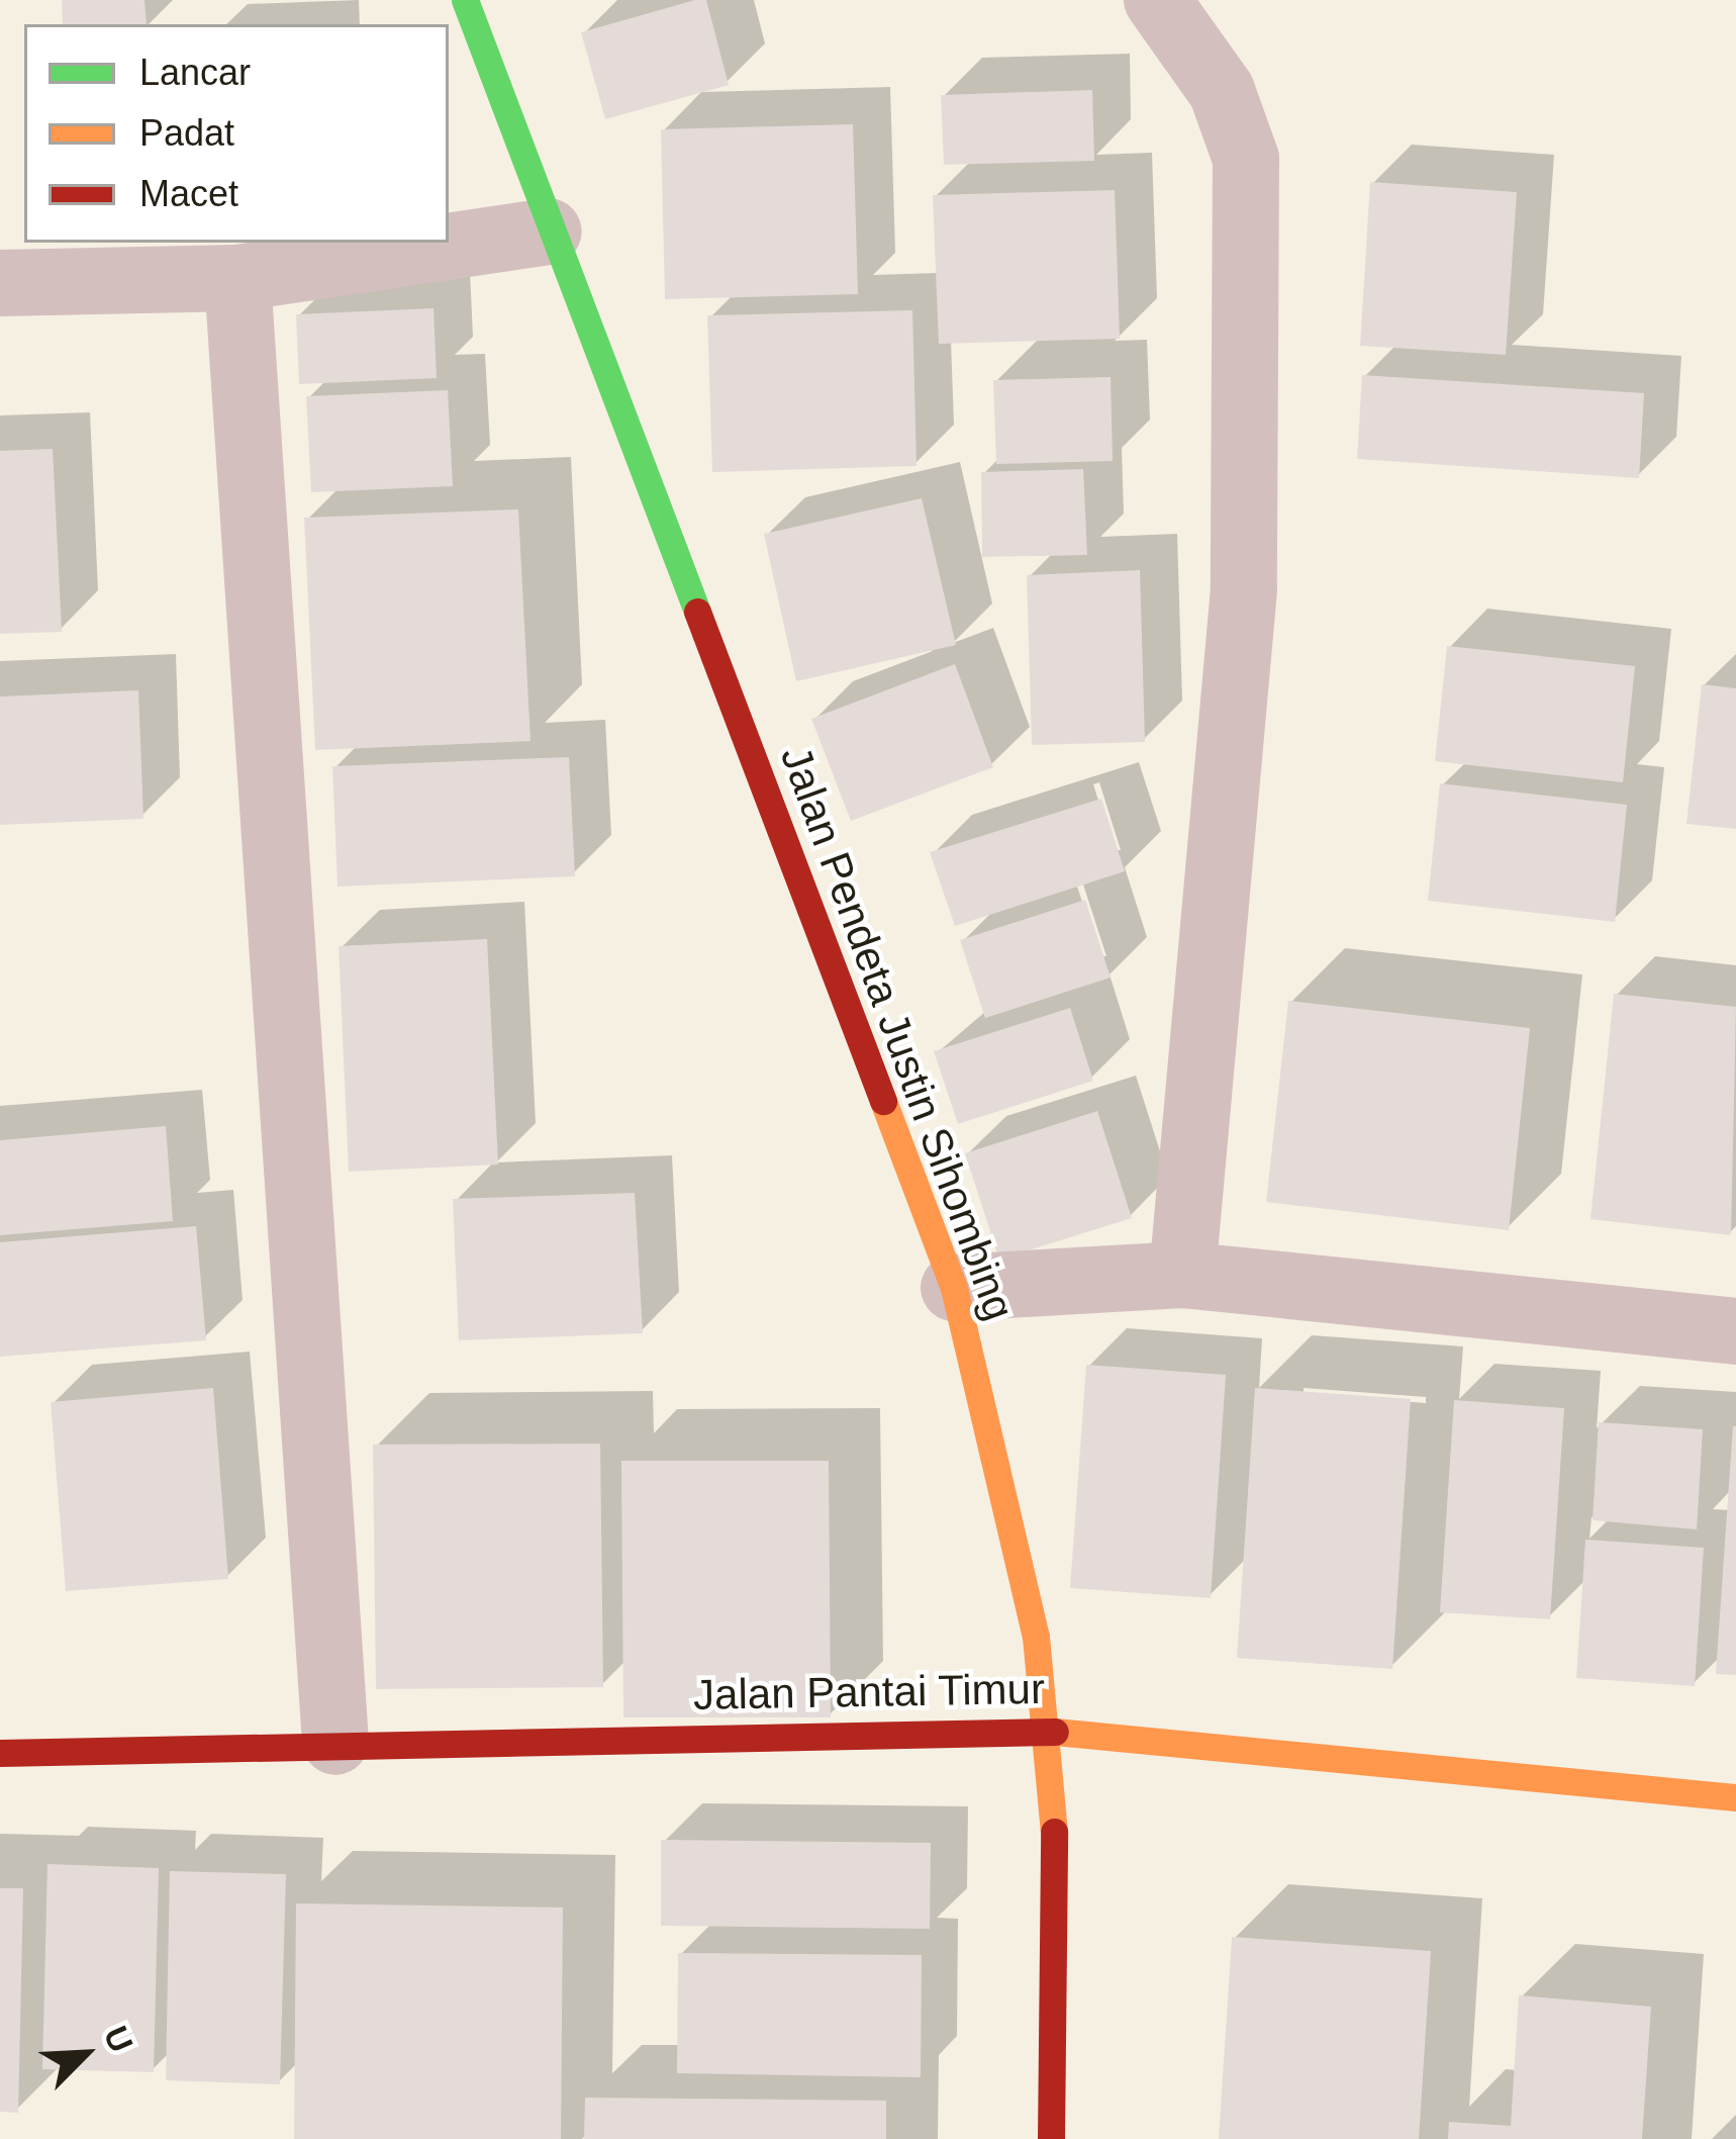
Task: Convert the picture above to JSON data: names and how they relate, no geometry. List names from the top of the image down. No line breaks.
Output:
{"streets":{"street":["Jalan Pendeta Justin Sihombing","Jalan Pantai Timur"]},"crossings":[["Jalan Pendeta Justin Sihombing","Jalan Pantai Timur"]],"legend":["Lancar","Padat","Macet"],"north":"top right"}
